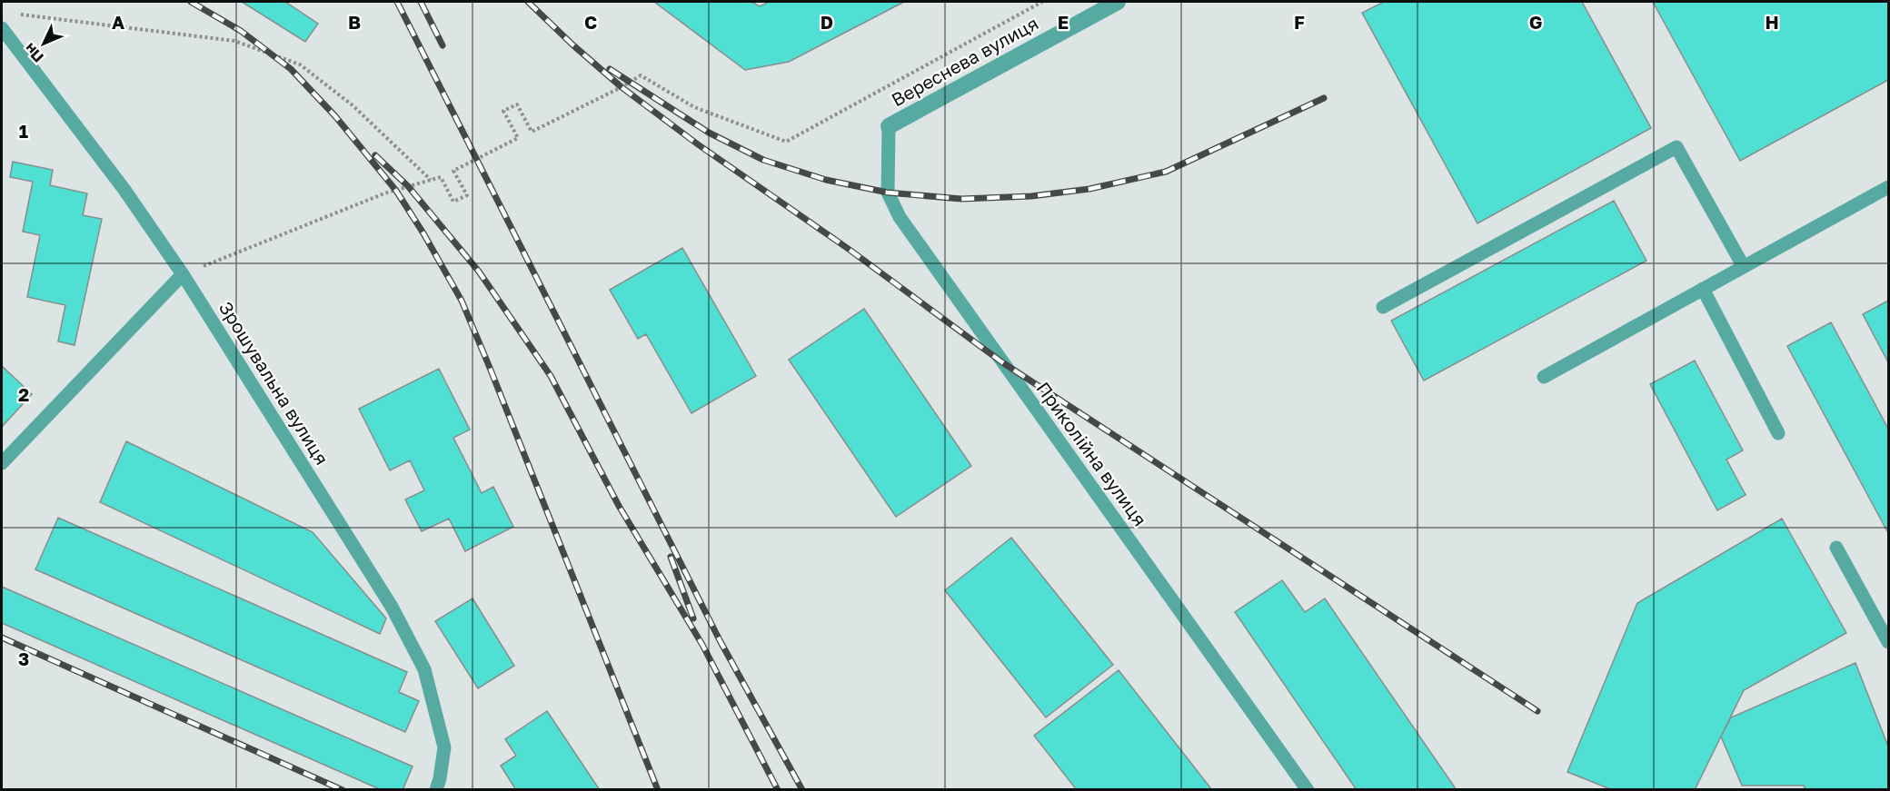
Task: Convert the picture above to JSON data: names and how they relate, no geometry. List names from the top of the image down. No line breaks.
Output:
{"streets":{"street":["Вереснева вулиця"],"lane":["Зрошувальна вулиця","Приколійна вулиця"]},"crossings":[["Вереснева вулиця","Приколійна вулиця"]],"north":"bottom left","grid":{"columns":["A","B","C","D","E","F","G","H"],"rows":["1","2","3"]}}
